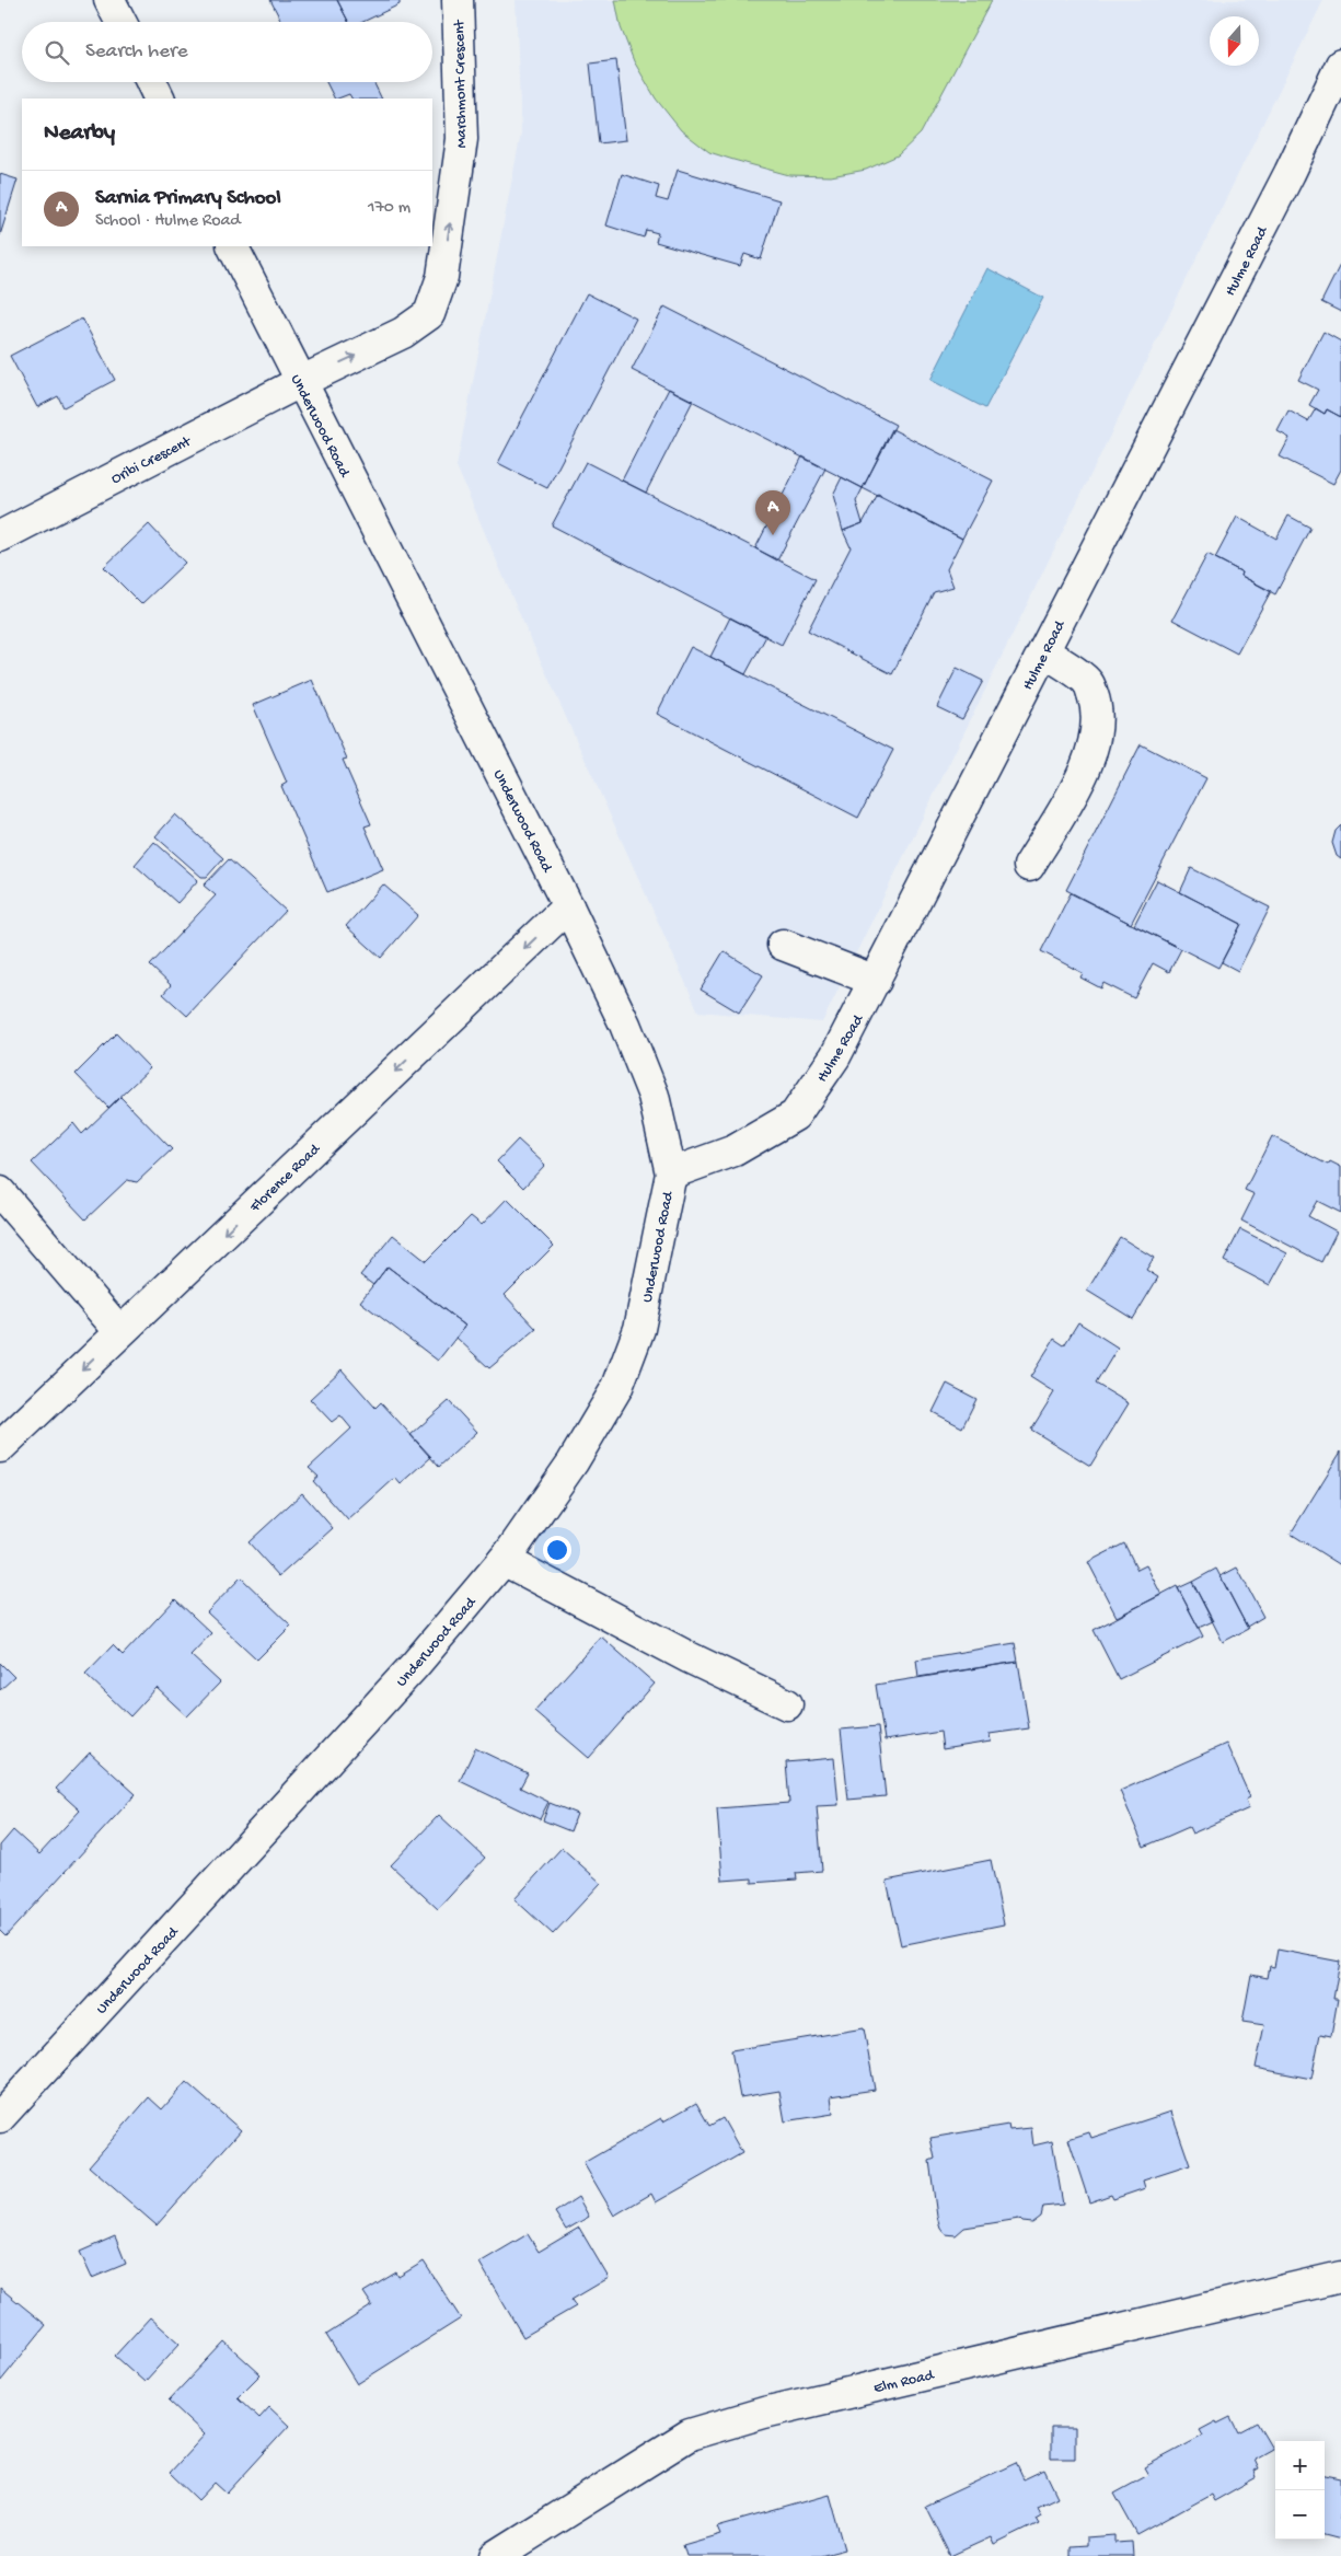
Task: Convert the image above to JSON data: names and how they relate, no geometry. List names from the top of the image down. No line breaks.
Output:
{"streets":{"street":["Marchmont Crescent","Hulme Road","Underwood Road","Oribi Crescent","Florence Road","Elm Road"]},"crossings":[["Marchmont Crescent","Underwood Road"],["Marchmont Crescent","Oribi Crescent"],["Hulme Road","Underwood Road"],["Underwood Road","Oribi Crescent"],["Underwood Road","Florence Road"]],"one_way":["Marchmont Crescent","Florence Road"],"north":"bottom","page":{"search":"Search here","heading":"Nearby","list":[{"mark":"A","name":"Sarnia Primary School","note":"School · Hulme Road","value":"170 m"}],"pins":"A","map_buttons":["+","−"]}}
